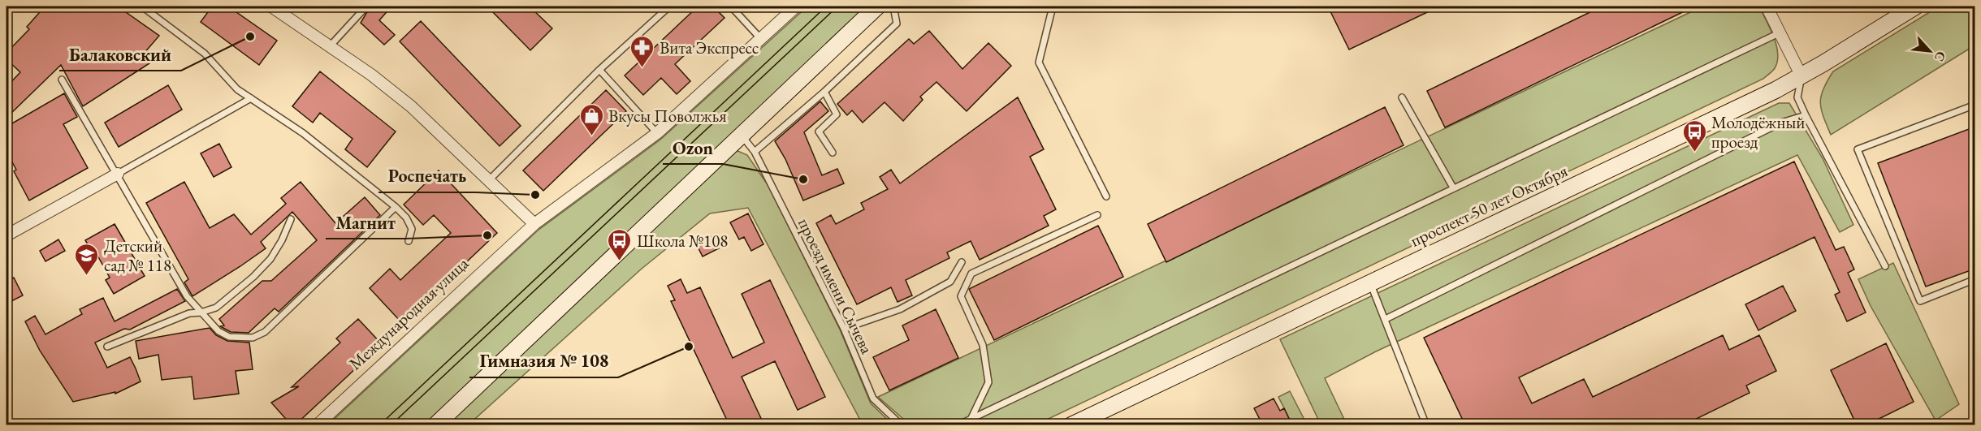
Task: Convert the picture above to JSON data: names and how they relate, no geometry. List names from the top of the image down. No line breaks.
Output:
{"streets":{"main road":["проспект 50 лет Октября"],"street":["Международная улица"],"lane":["проезд имени Сычева"]},"places":{"other":["Балаковский","Ozon","Роспечать","Магнит","Гимназия № 108"],"pharmacy":["Вита Экспресс"],"shop":["Вкусы Поволжья"],"bus stop":["Молодёжный проезд","Школа №108"],"school or university":["Детский сад № 118"]},"north":"bottom right"}
